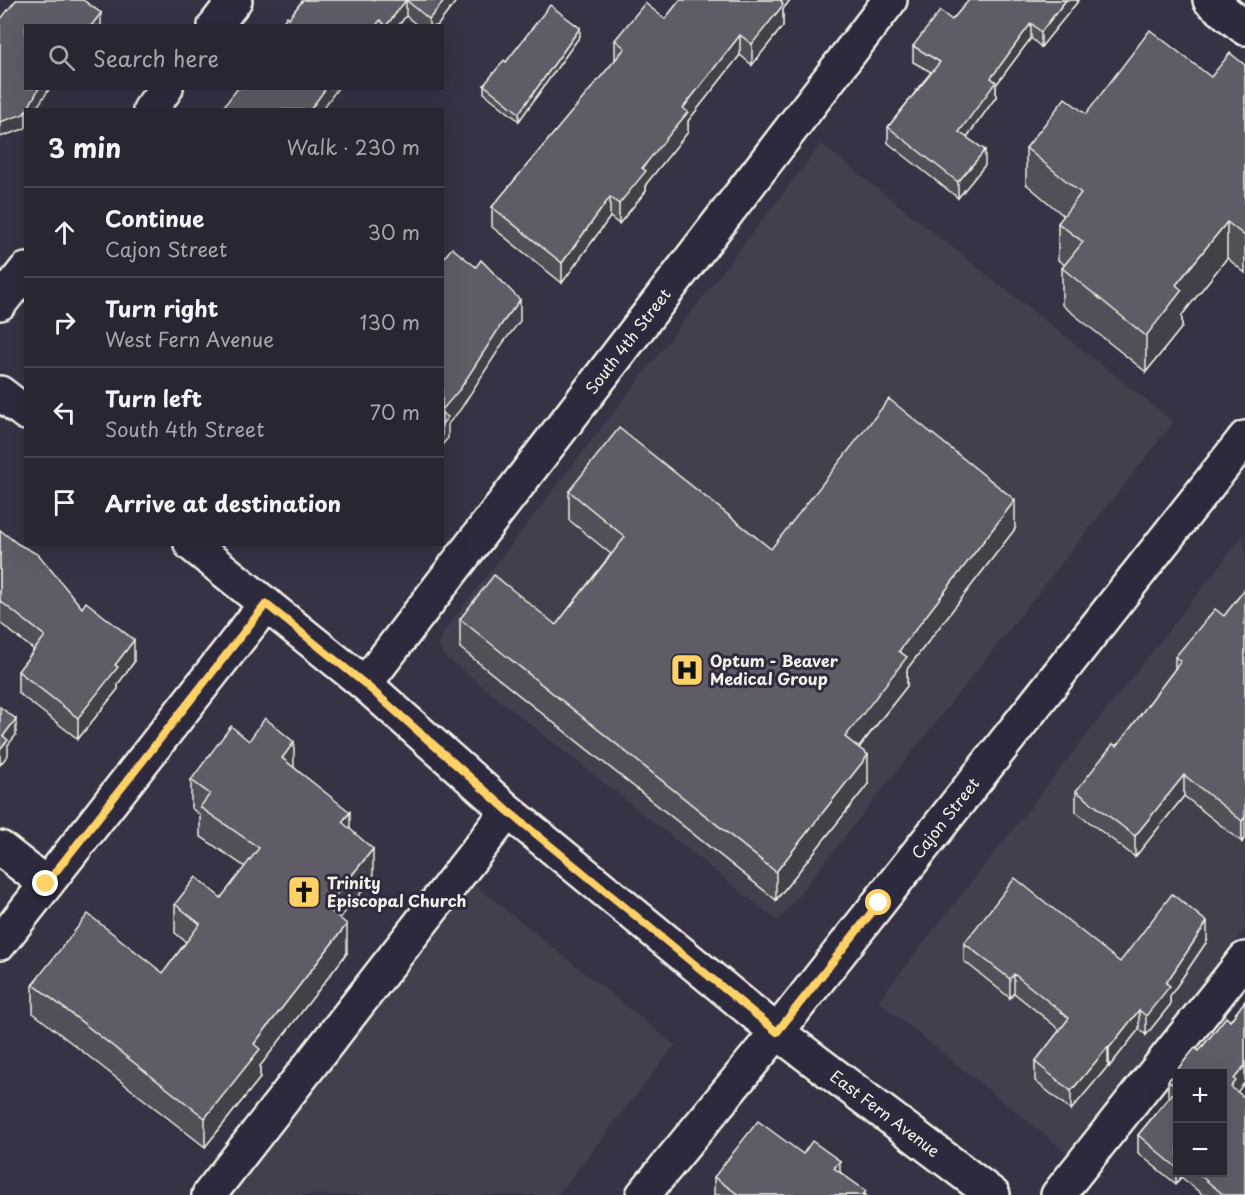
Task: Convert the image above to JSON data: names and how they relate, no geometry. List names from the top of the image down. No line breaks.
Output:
{"streets":{"street":["South 4th Street","Cajon Street","East Fern Avenue"]},"crossings":[["South 4th Street","East Fern Avenue"],["Cajon Street","East Fern Avenue"]],"places":{"hospital":["Optum - Beaver Medical Group"],"church":["Trinity Episcopal Church"]},"page":{"search":"Search here","heading":["3 min","Walk · 230 m"],"list":[["Continue","Cajon Street","30 m"],["Turn right","West Fern Avenue","130 m"],["Turn left","South 4th Street","70 m"],"Arrive at destination"],"map_buttons":["+","−"]}}
